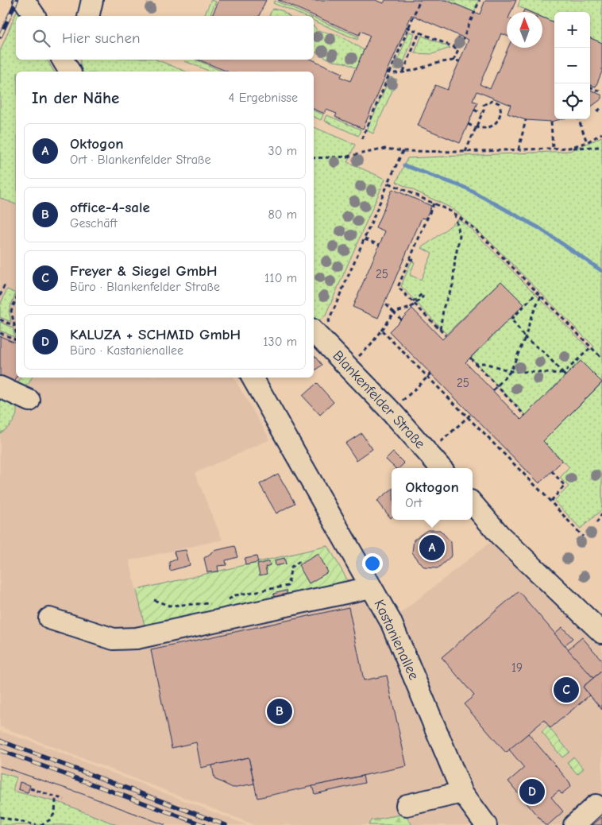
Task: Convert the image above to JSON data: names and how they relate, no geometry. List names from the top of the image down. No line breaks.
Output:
{"streets":{"street":["Blankenfelder Straße","Kastanienallee"]},"house_numbers":["25","25","19"],"north":"top","page":{"map_buttons":["+","−"],"search":"Hier suchen","heading":["In der Nähe","4 Ergebnisse"],"list":[{"mark":"A","name":"Oktogon","note":"Ort · Blankenfelder Straße","value":"30 m"},{"mark":"B","name":"office-4-sale","note":"Geschäft","value":"80 m"},{"mark":"C","name":"Freyer & Siegel GmbH","note":"Büro · Blankenfelder Straße","value":"110 m"},{"mark":"D","name":"KALUZA + SCHMID GmbH","note":"Büro · Kastanienallee","value":"130 m"}],"popup":["Oktogon","Ort"],"pins":["A","C","B","D"]}}
